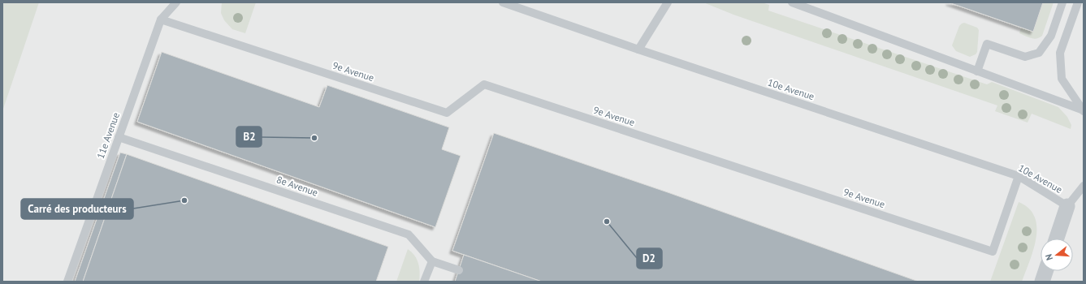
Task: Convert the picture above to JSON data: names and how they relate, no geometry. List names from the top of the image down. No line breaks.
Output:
{"streets":{"lane":["9e Avenue","10e Avenue","11e Avenue","8e Avenue"]},"crossings":[["9e Avenue","10e Avenue"],["9e Avenue","11e Avenue"],["11e Avenue","8e Avenue"]],"places":["B2","Carré des producteurs","D2"],"north":"left"}
